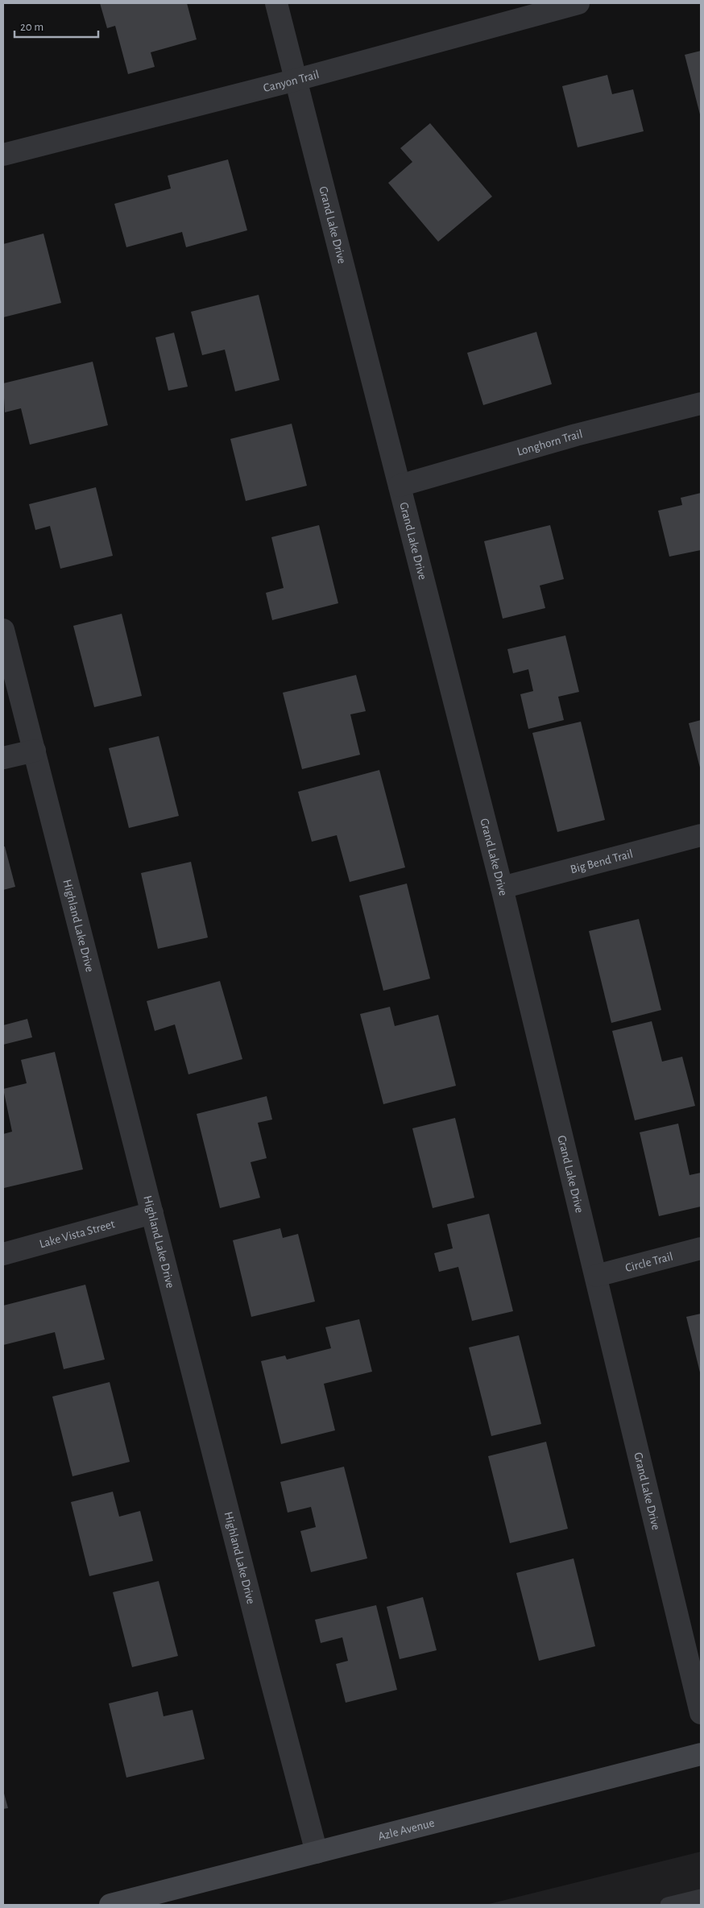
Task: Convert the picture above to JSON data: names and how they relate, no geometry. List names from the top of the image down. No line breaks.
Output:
{"streets":{"main road":["Azle Avenue"],"street":["Canyon Trail","Grand Lake Drive","Longhorn Trail","Big Bend Trail","Highland Lake Drive","Lake Vista Street","Circle Trail"]},"crossings":[["Canyon Trail","Grand Lake Drive"],["Grand Lake Drive","Longhorn Trail"],["Grand Lake Drive","Big Bend Trail"],["Grand Lake Drive","Circle Trail"],["Highland Lake Drive","Lake Vista Street"],["Highland Lake Drive","Azle Avenue"]],"scale_bar":"20 m"}
